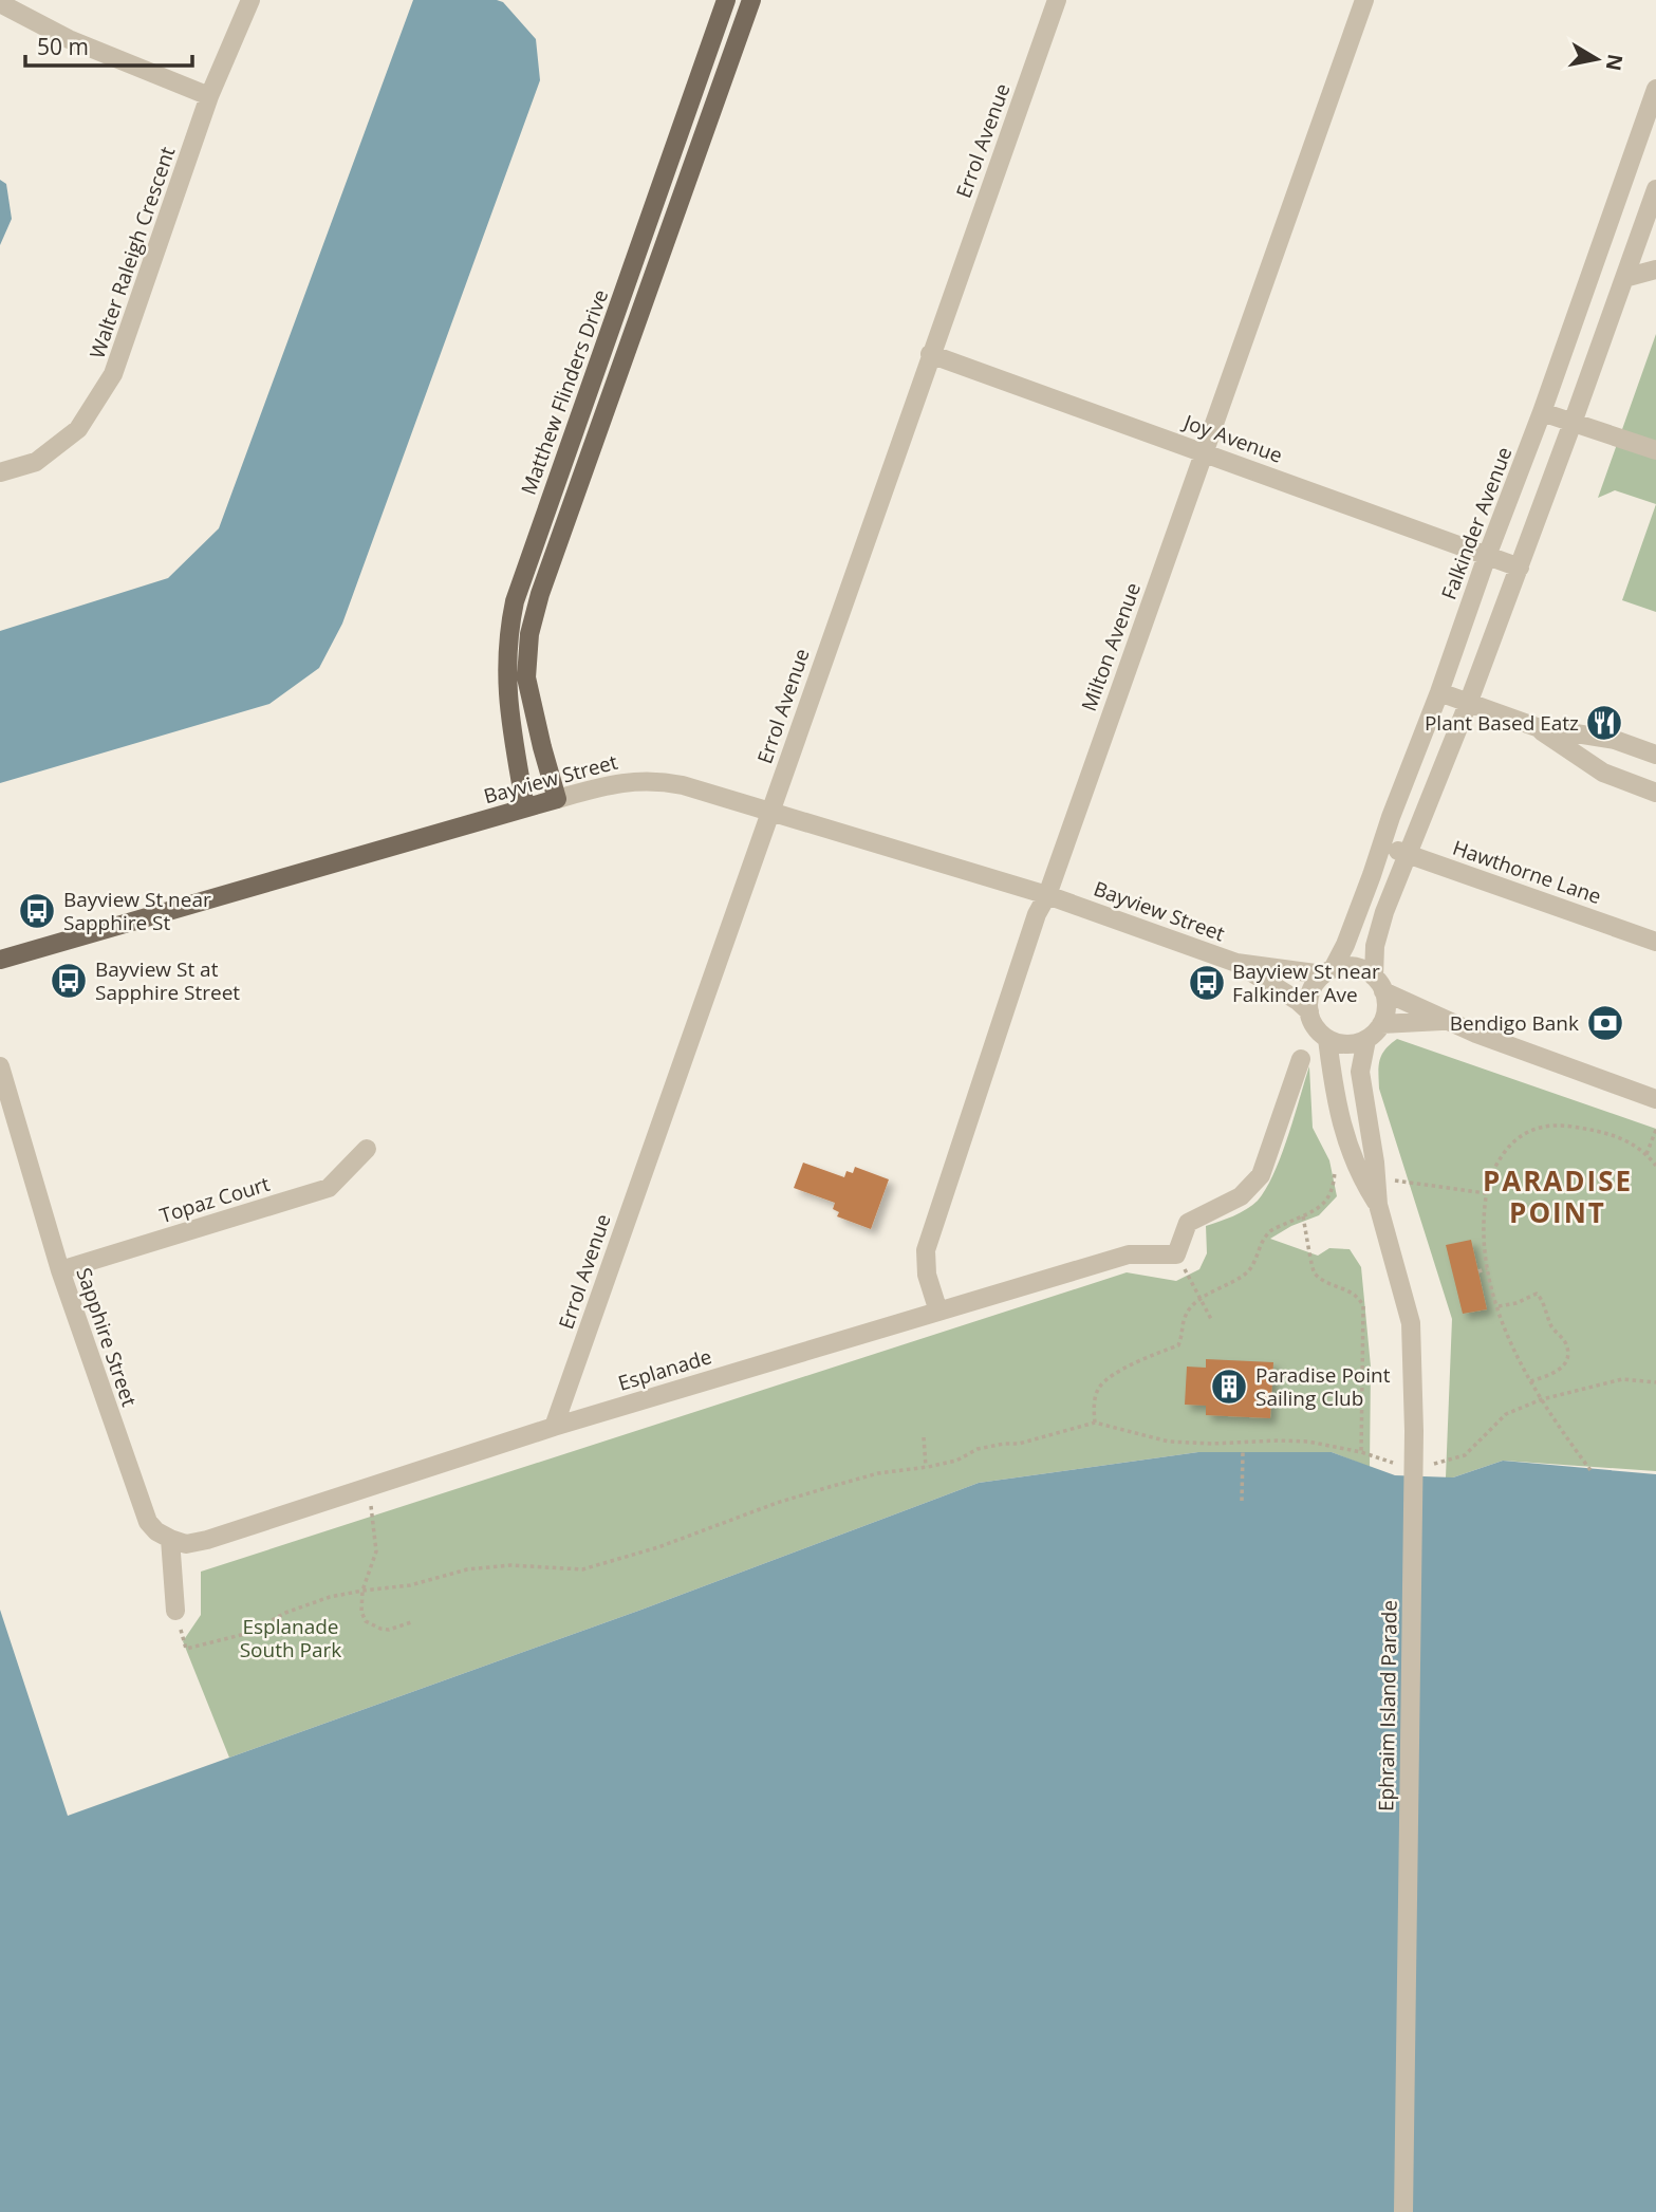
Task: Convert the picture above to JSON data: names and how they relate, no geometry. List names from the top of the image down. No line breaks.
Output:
{"streets":{"main road":["Matthew Flinders Drive","Bayview Street"],"street":["Errol Avenue","Walter Raleigh Crescent","Joy Avenue","Falkinder Avenue","Milton Avenue","Hawthorne Lane","Topaz Court","Sapphire Street","Esplanade","Ephraim Island Parade"]},"crossings":[["Errol Avenue","Joy Avenue"],["Errol Avenue","Bayview Street"],["Errol Avenue","Esplanade"],["Matthew Flinders Drive","Bayview Street"],["Joy Avenue","Falkinder Avenue"],["Joy Avenue","Milton Avenue"],["Falkinder Avenue","Bayview Street"],["Falkinder Avenue","Hawthorne Lane"],["Falkinder Avenue","Ephraim Island Parade"],["Milton Avenue","Bayview Street"],["Milton Avenue","Esplanade"],["Bayview Street","Ephraim Island Parade"],["Topaz Court","Sapphire Street"],["Sapphire Street","Esplanade"]],"districts":["PARADISE POINT"],"parks":["Esplanade South Park"],"places":{"restaurant":["Plant Based Eatz"],"bus stop":["Bayview St near Sapphire St","Bayview St at Sapphire Street","Bayview St near Falkinder Ave"],"bank":["Bendigo Bank"],"building":["Paradise Point Sailing Club"]},"scale_bar":"50 m","north":"right"}
